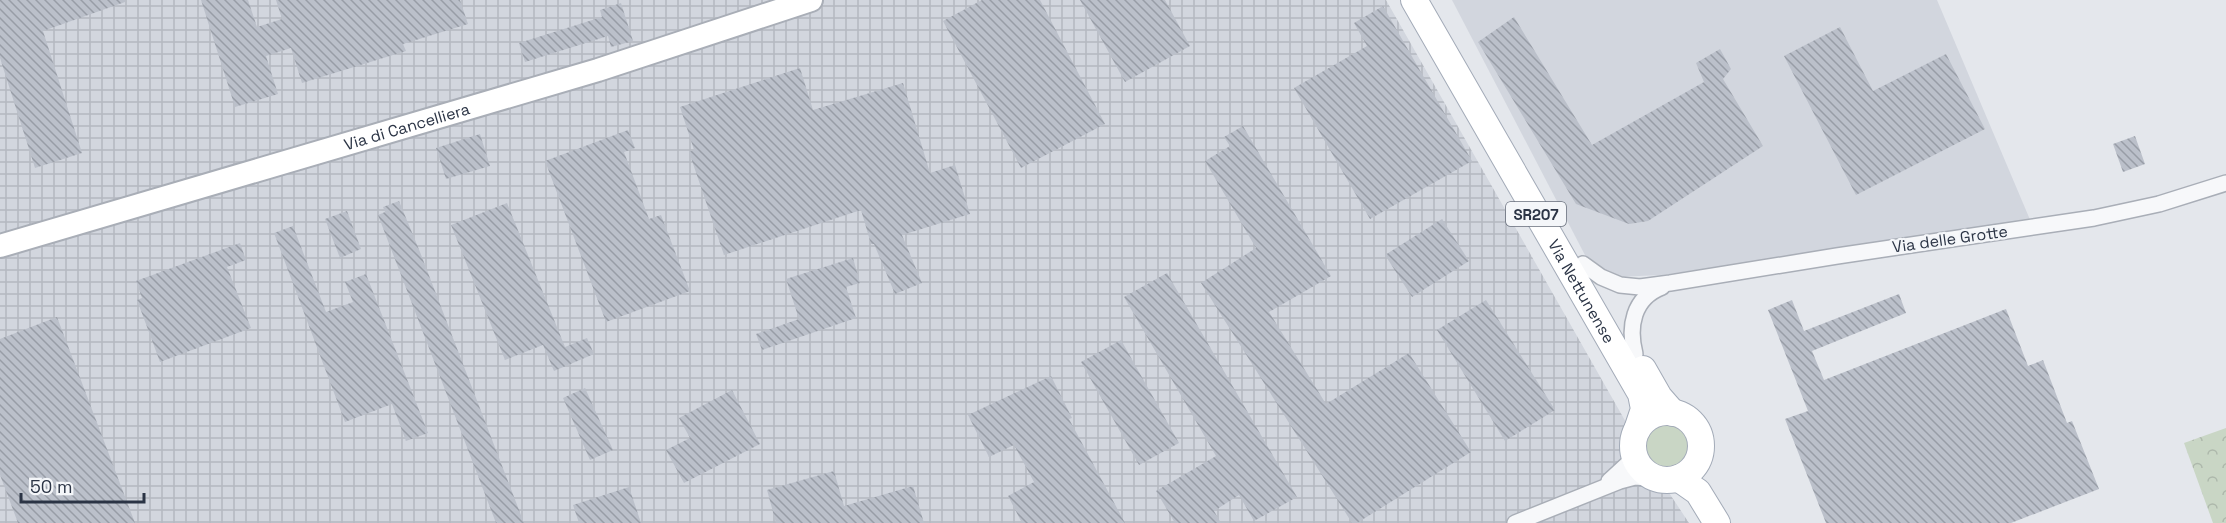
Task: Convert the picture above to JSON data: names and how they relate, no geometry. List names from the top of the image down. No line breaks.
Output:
{"streets":{"main road":["SR207","Via Nettunense"],"street":["Via di Cancelliera","Via delle Grotte"]},"crossings":[["SR207","Via Nettunense"],["Via delle Grotte","Via Nettunense"]],"scale_bar":"50 m"}
